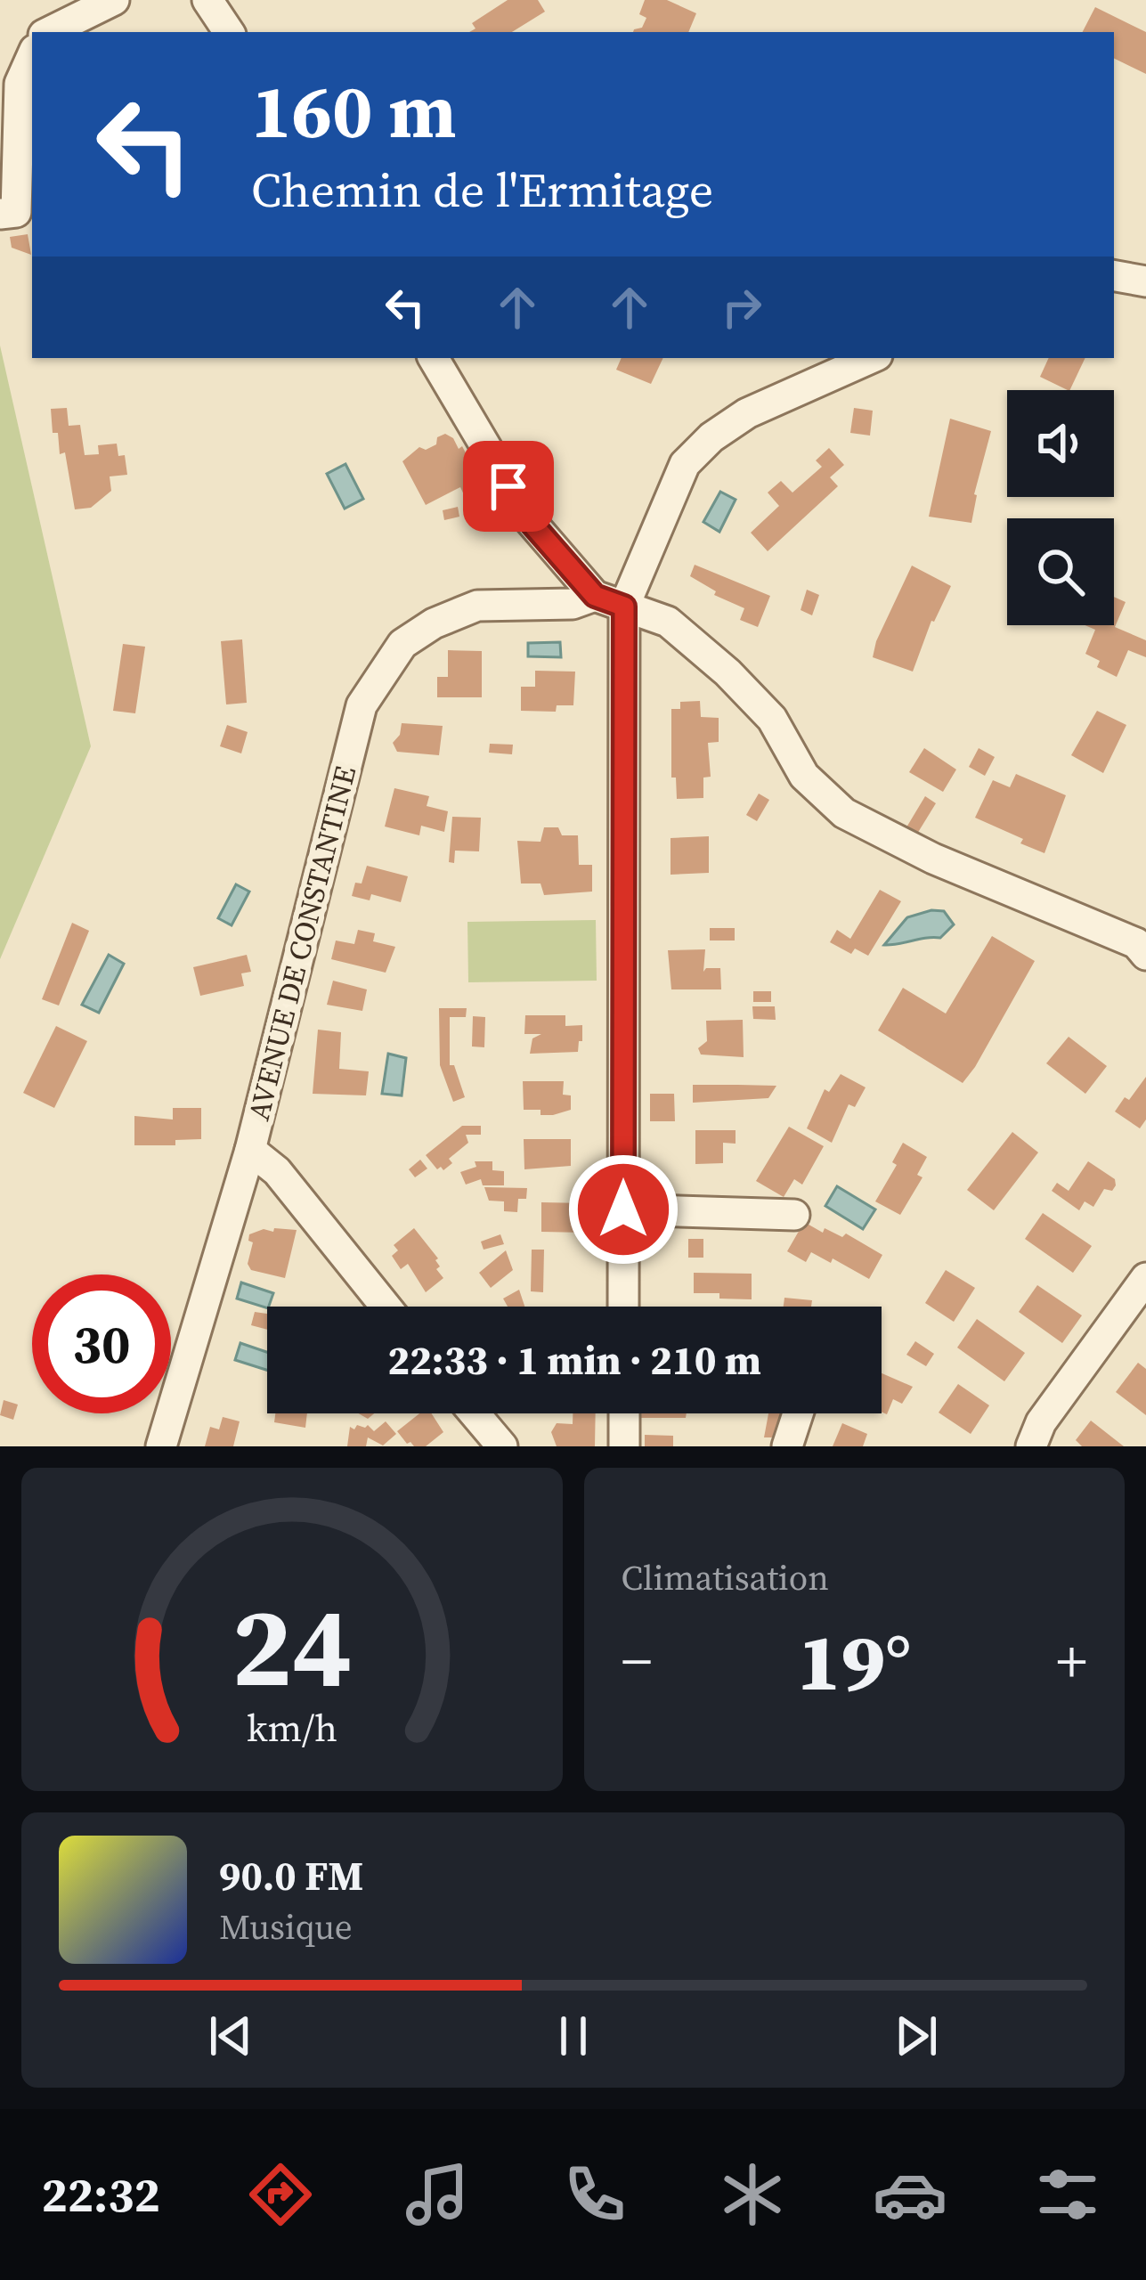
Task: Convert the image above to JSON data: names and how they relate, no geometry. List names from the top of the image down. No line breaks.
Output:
{"streets":{"street":["AVENUE DE CONSTANTINE"]},"page":{"turn":["160 m","Chemin de l'Ermitage"],"limit":"30","trip":"22:33 · 1 min · 210 m","tile":"Climatisation","heat":["−","19°","+"],"song":["90.0 FM","Musique"],"tabs":"22:32","gauge":["24","km/h"]}}
